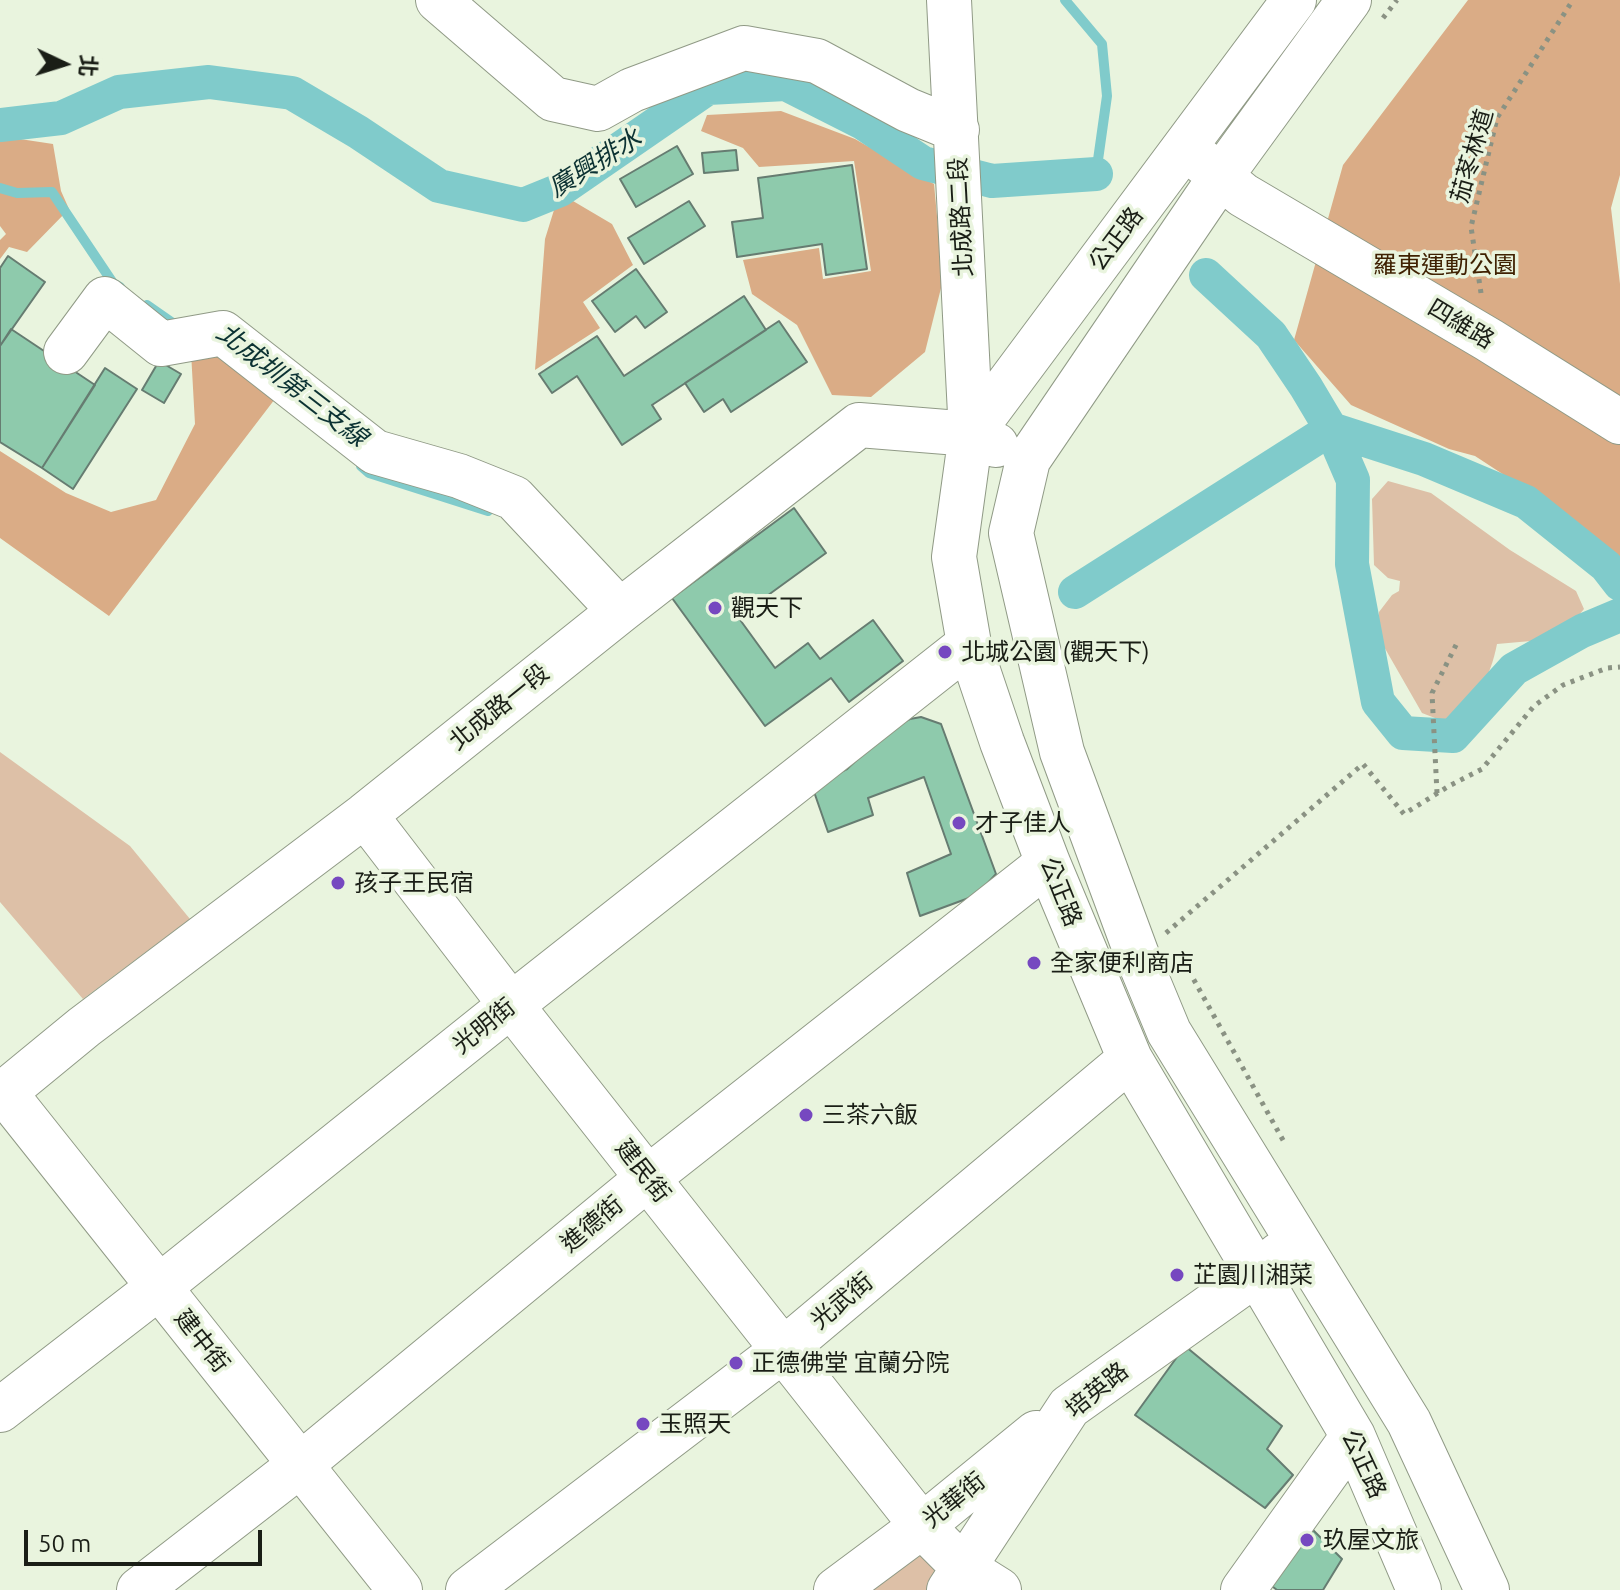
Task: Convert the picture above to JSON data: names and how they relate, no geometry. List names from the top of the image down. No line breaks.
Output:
{"streets":{"street":["北成路二段","公正路","四維路","北成路一段","光明街","建民街","進德街","光武街","建中街","培英路","光華街"],"path":["茄苳林道"]},"crossings":[["茄苳林道","四維路"],["北成路二段","公正路"],["北成路二段","北成路一段"],["公正路","四維路"],["公正路","北成路一段"],["公正路","光明街"],["公正路","進德街"],["公正路","光武街"],["公正路","培英路"],["北成路一段","建民街"],["北成路一段","建中街"],["光明街","建民街"],["光明街","建中街"],["建民街","進德街"],["建民街","光武街"],["建民街","培英路"],["建民街","光華街"],["進德街","建中街"],["培英路","光華街"]],"water":["廣興排水","北成圳第三支線"],"parks":["羅東運動公園"],"places":["觀天下","北城公園 (觀天下)","才子佳人","孩子王民宿","全家便利商店","三茶六飯","芷園川湘菜","正德佛堂 宜蘭分院","玉照天","玖屋文旅"],"scale_bar":"50 m","north":"right"}
